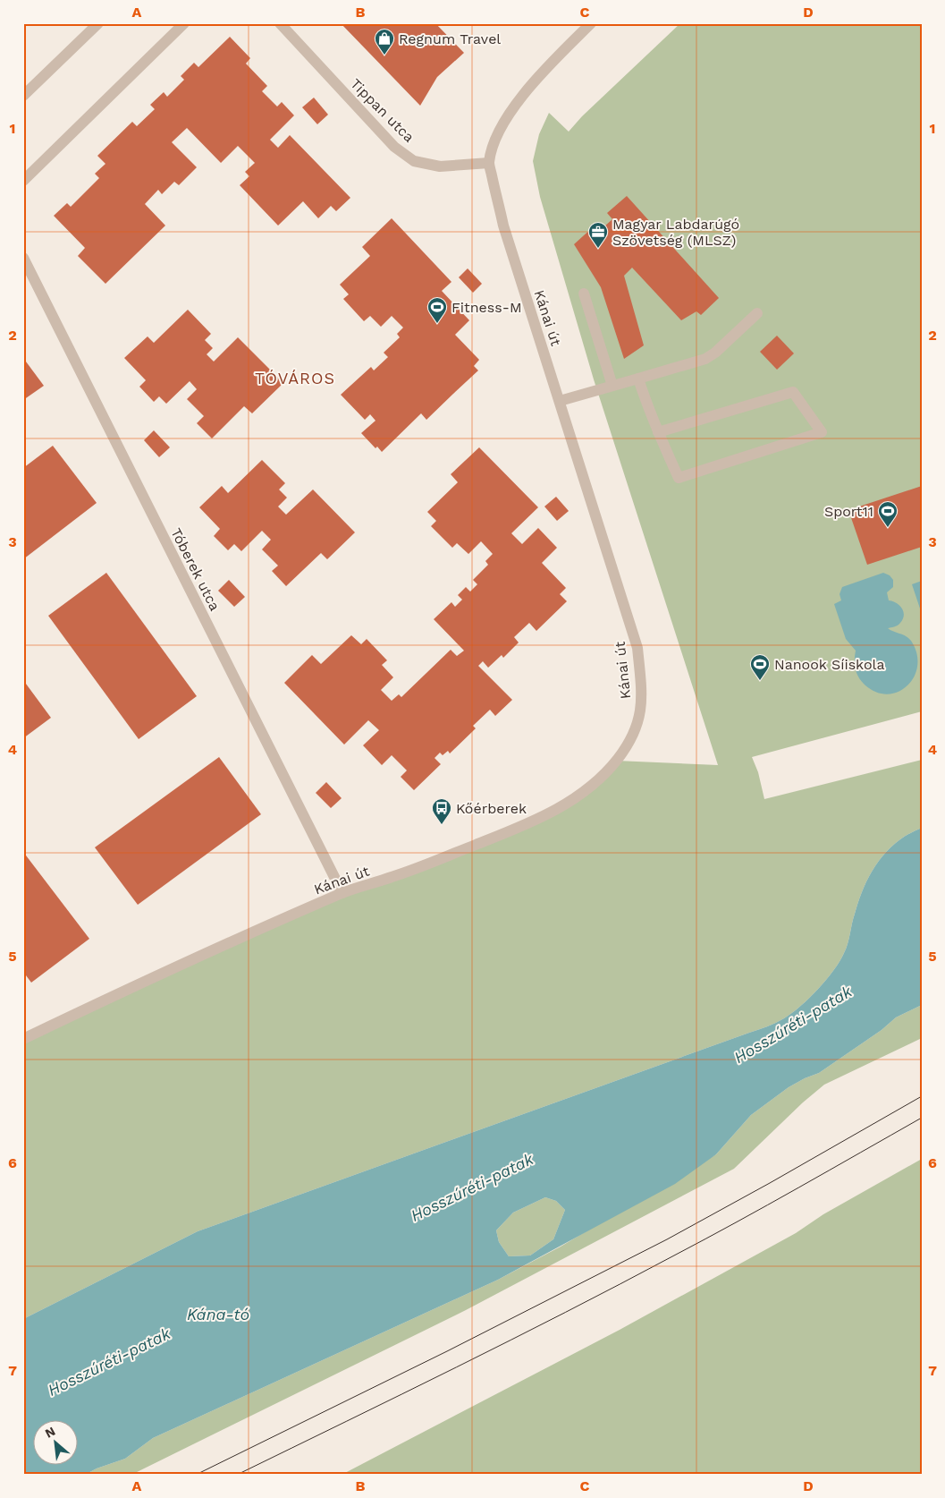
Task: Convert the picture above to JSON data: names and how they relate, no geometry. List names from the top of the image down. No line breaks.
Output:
{"streets":{"street":["Tippan utca","Kánai út","Tóberek utca"]},"crossings":[["Tippan utca","Kánai út"],["Kánai út","Tóberek utca"]],"districts":["TÓVÁROS"],"water":["Hosszúréti-patak","Kána-tó"],"places":{"shop":["Regnum Travel"],"office":["Magyar Labdarúgó Szövetség (MLSZ)"],"sports":["Fitness-M","Sport11","Nanook Síiskola"],"bus stop":["Kőérberek"]},"north":"top left","grid":{"columns":["A","B","C","D"],"rows":["1","2","3","4","5","6","7"]}}
